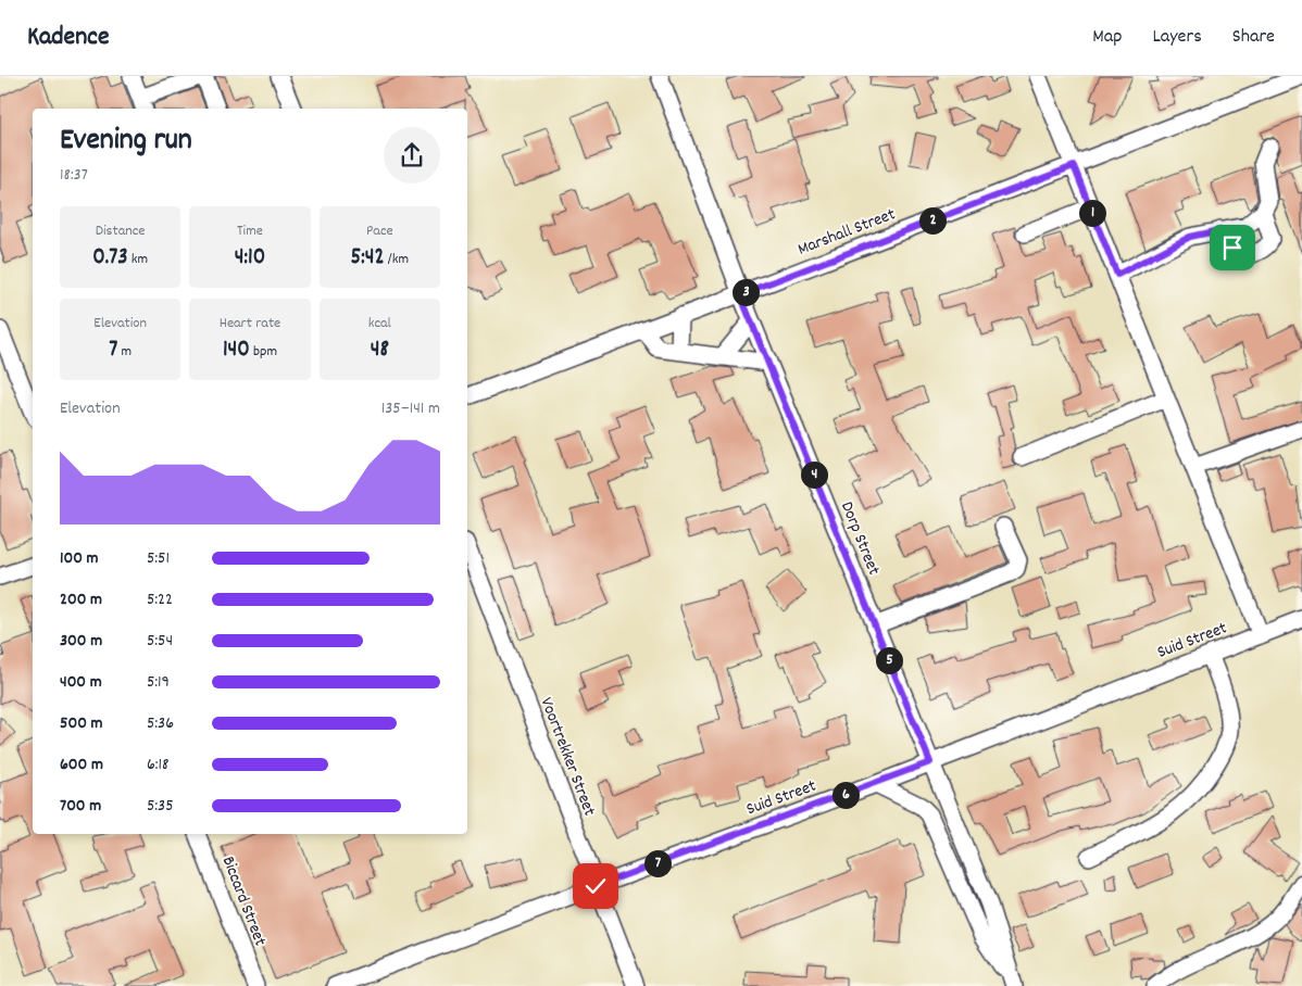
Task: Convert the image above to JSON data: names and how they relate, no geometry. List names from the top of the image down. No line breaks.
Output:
{"streets":{"street":["Marshall Street","Dorp Street","Suid Street","Voortrekker Street","Biccard Street"]},"crossings":[["Marshall Street","Dorp Street"],["Dorp Street","Suid Street"],["Suid Street","Voortrekker Street"]],"page":{"header":"Kadence","nav":["Map","Layers","Share"],"heading":["Evening run","18:37"],"pins":["1","2","3","4","5","6","7"],"stats":[["Distance","0.73 km"],["Time","4:10"],["Pace","5:42 /km"],["Elevation","7 m"],["Heart rate","140 bpm"],["kcal","48"]],"chart":["Elevation","135–141 m"],"list":[{"name":"100 m","note":"5:51"},{"name":"200 m","note":"5:22"},{"name":"300 m","note":"5:54"},{"name":"400 m","note":"5:19"},{"name":"500 m","note":"5:36"},{"name":"600 m","note":"6:18"},{"name":"700 m","note":"5:35"}]}}
